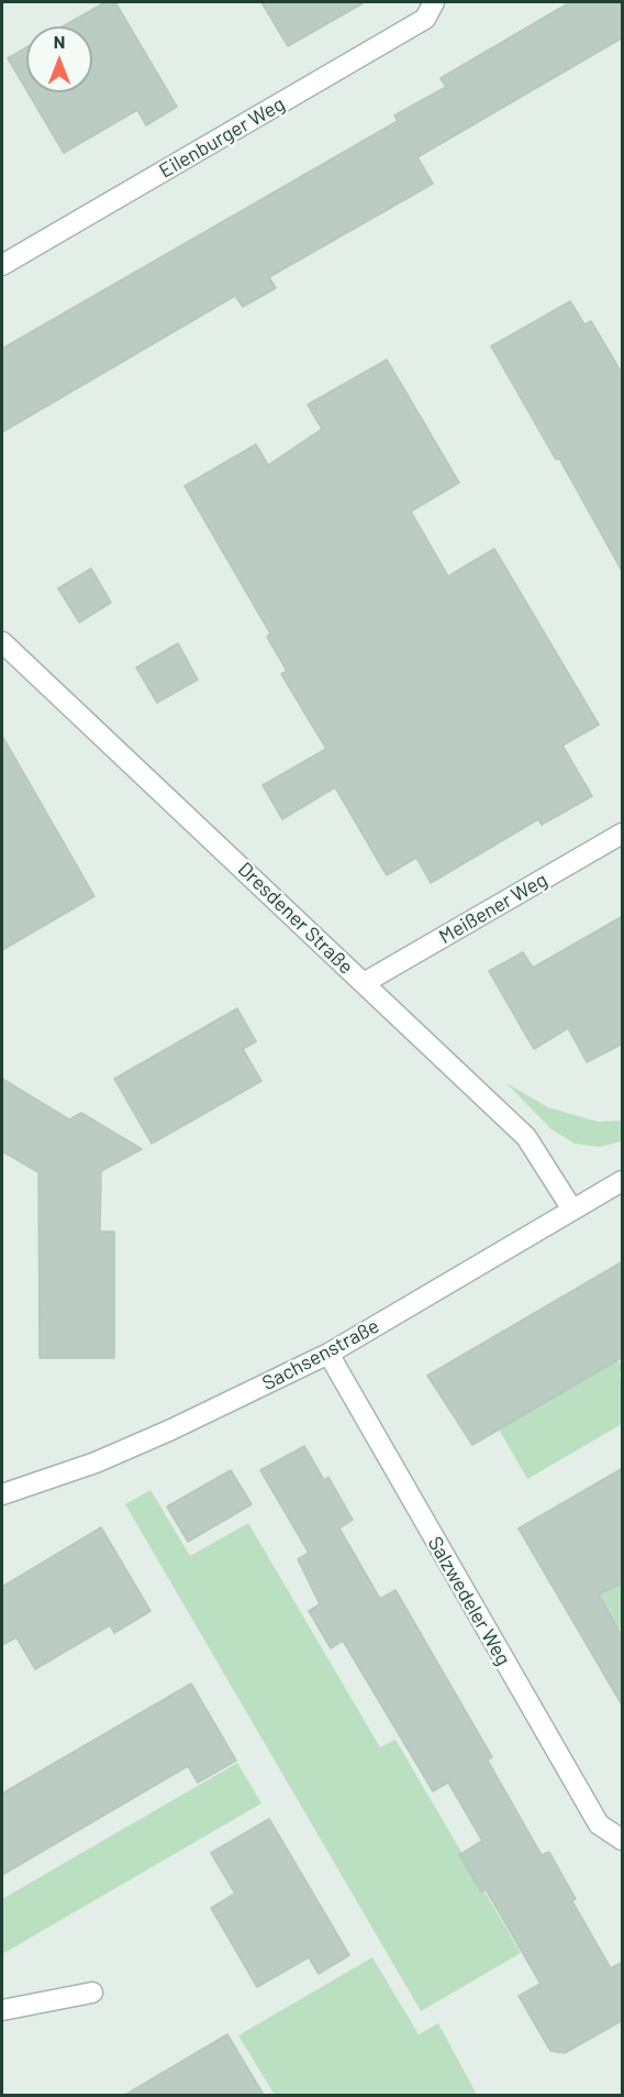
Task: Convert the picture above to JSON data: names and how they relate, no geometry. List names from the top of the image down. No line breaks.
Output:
{"streets":{"street":["Eilenburger Weg","Meißener Weg","Dresdener Straße","Sachsenstraße","Salzwedeler Weg"]},"crossings":[["Meißener Weg","Dresdener Straße"],["Dresdener Straße","Sachsenstraße"],["Sachsenstraße","Salzwedeler Weg"]],"north":"top"}
